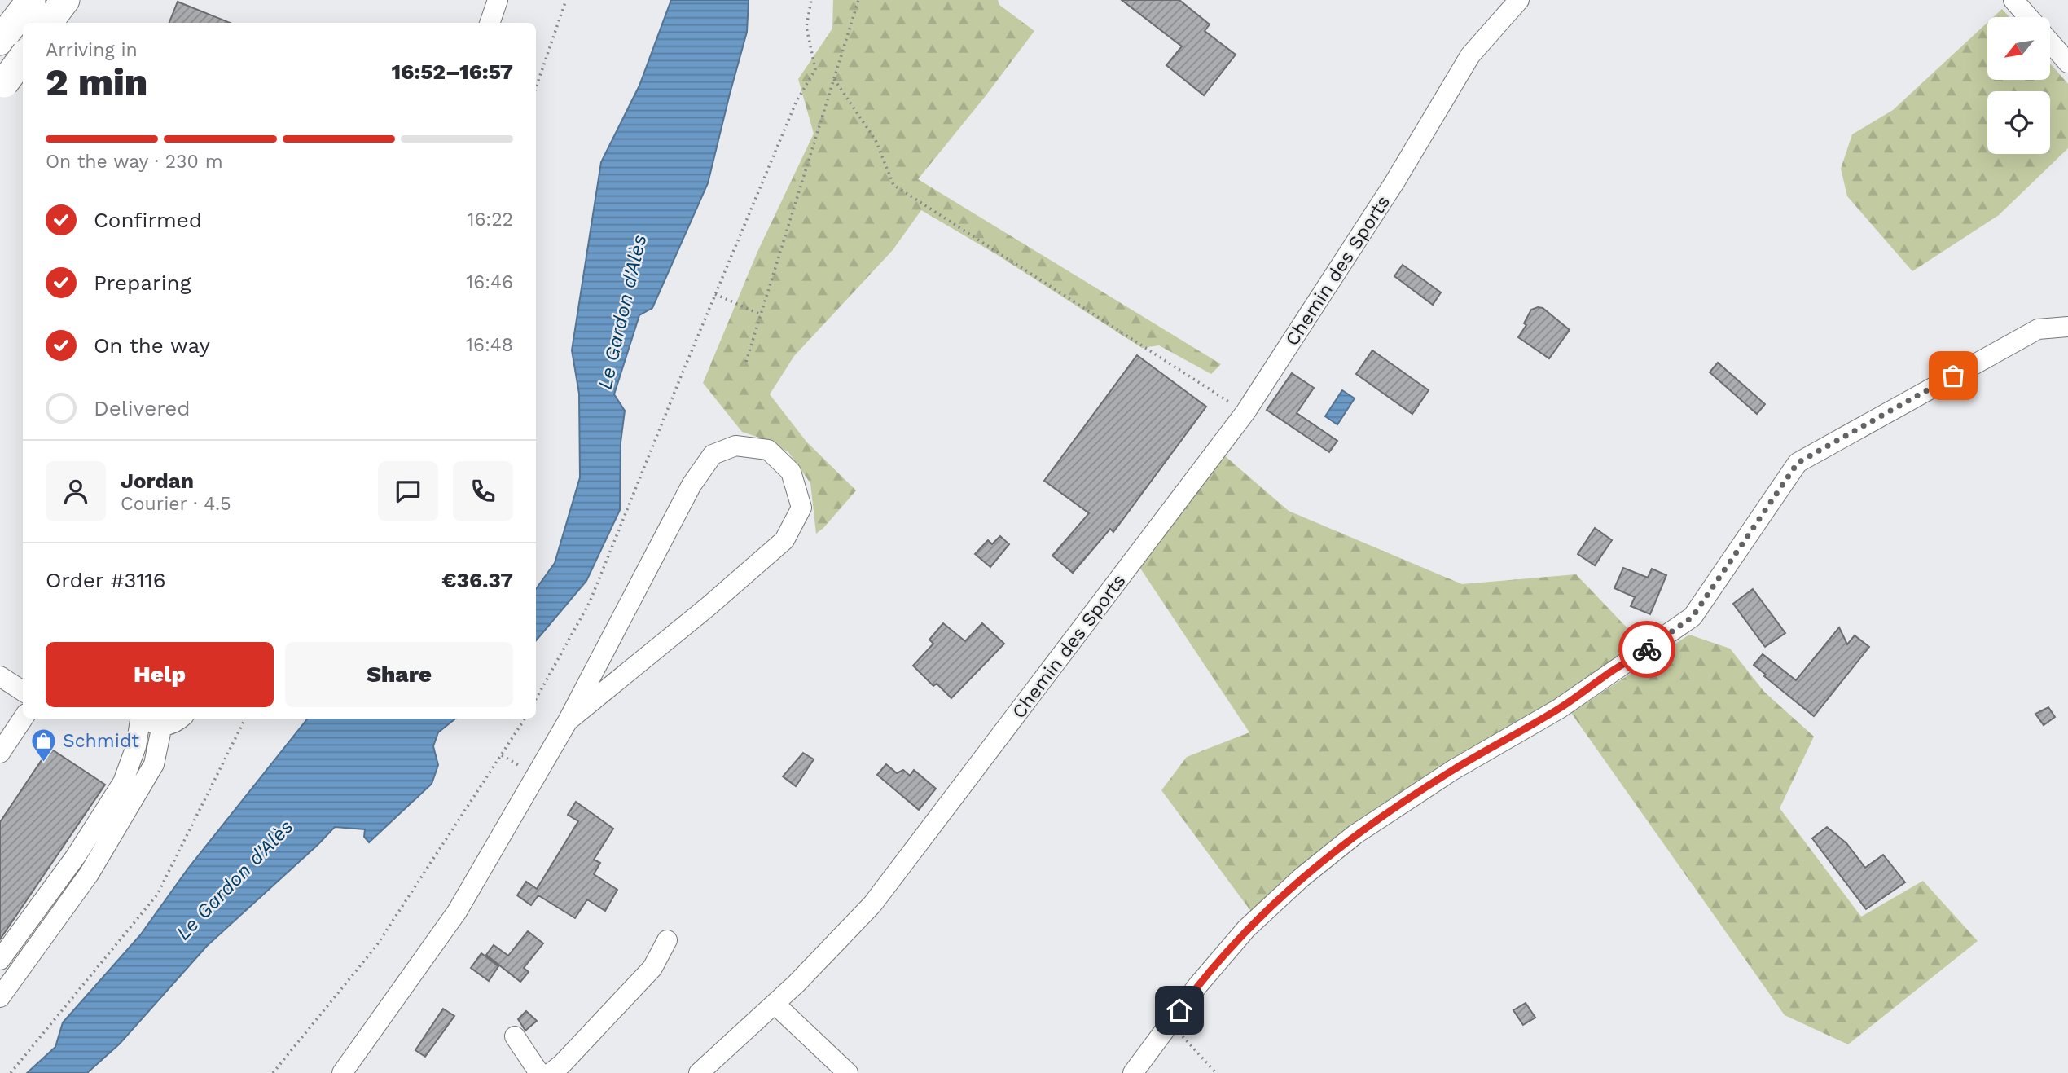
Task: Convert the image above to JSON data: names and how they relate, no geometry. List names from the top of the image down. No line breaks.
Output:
{"streets":{"street":["Chemin des Sports"]},"water":["Le Gardon d'Alès"],"places":{"shop":["Schmidt"]},"north":"bottom left","page":{"heading":["2 min","Arriving in","16:52–16:57"],"panel":["Jordan","Courier · 4.5","Order #3116","€36.37"],"bar":"On the way · 230 m","list":[["Confirmed","16:22"],["Preparing","16:46"],["On the way","16:48"],"Delivered"],"buttons":["Help","Share"]}}
